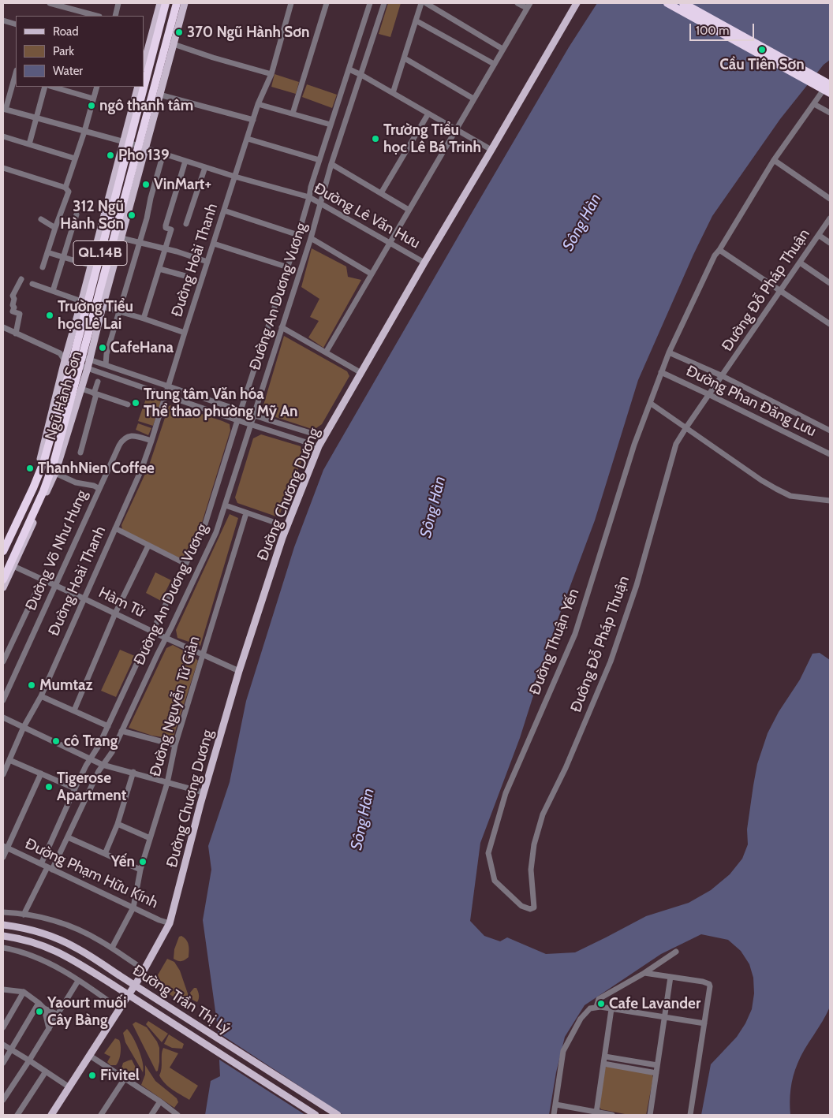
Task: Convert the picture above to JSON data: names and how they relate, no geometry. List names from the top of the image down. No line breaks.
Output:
{"streets":{"highway":["QL.14B","Ngũ Hành Sơn"],"main road":["Đường Chương Dương","Đường Trần Thị Lý"],"street":["Đường Lê Văn Hưu","Đường Hoài Thanh","Đường Đỗ Pháp Thuận","Đường An Dương Vương","Đường Phan Đăng Lưu","Đường Võ Như Hưng","Hàm Tử","Đường Thuận Yến","Đường Nguyễn Tử Giản","Đường Phạm Hữu Kính"]},"crossings":[["Đường Lê Văn Hưu","QL.14B"],["Đường Lê Văn Hưu","Đường Hoài Thanh"],["Đường Lê Văn Hưu","Đường An Dương Vương"],["Đường Lê Văn Hưu","Ngũ Hành Sơn"],["Đường Lê Văn Hưu","Đường Chương Dương"],["QL.14B","Ngũ Hành Sơn"],["Đường Hoài Thanh","Đường Võ Như Hưng"],["Đường Hoài Thanh","Hàm Tử"],["Đường Đỗ Pháp Thuận","Đường Phan Đăng Lưu"],["Đường Đỗ Pháp Thuận","Đường Thuận Yến"],["Đường An Dương Vương","Hàm Tử"],["Đường An Dương Vương","Đường Phạm Hữu Kính"],["Ngũ Hành Sơn","Hàm Tử"],["Đường Phan Đăng Lưu","Đường Thuận Yến"],["Đường Chương Dương","Hàm Tử"],["Đường Chương Dương","Đường Phạm Hữu Kính"],["Đường Võ Như Hưng","Hàm Tử"],["Hàm Tử","Đường Nguyễn Tử Giản"],["Đường Nguyễn Tử Giản","Đường Phạm Hữu Kính"]],"water":["Sông Hàn"],"places":["370 Ngũ Hành Sơn","Cầu Tiên Sơn","ngô thanh tâm","Trường Tiểu học Lê Bá Trinh","Pho 139","VinMart+","312 Ngũ Hành Sơn","Trường Tiểu học Lê Lai","CafeHana","Trung tâm Văn hóa Thể thao phường Mỹ An","ThanhNien Coffee","Mumtaz","cô Trang","Tigerose Apartment","Yến","Cafe Lavander","Yaourt muối Cây Bàng","Fivitel"],"legend":["Road","Park","Water"],"scale_bar":"100 m"}
